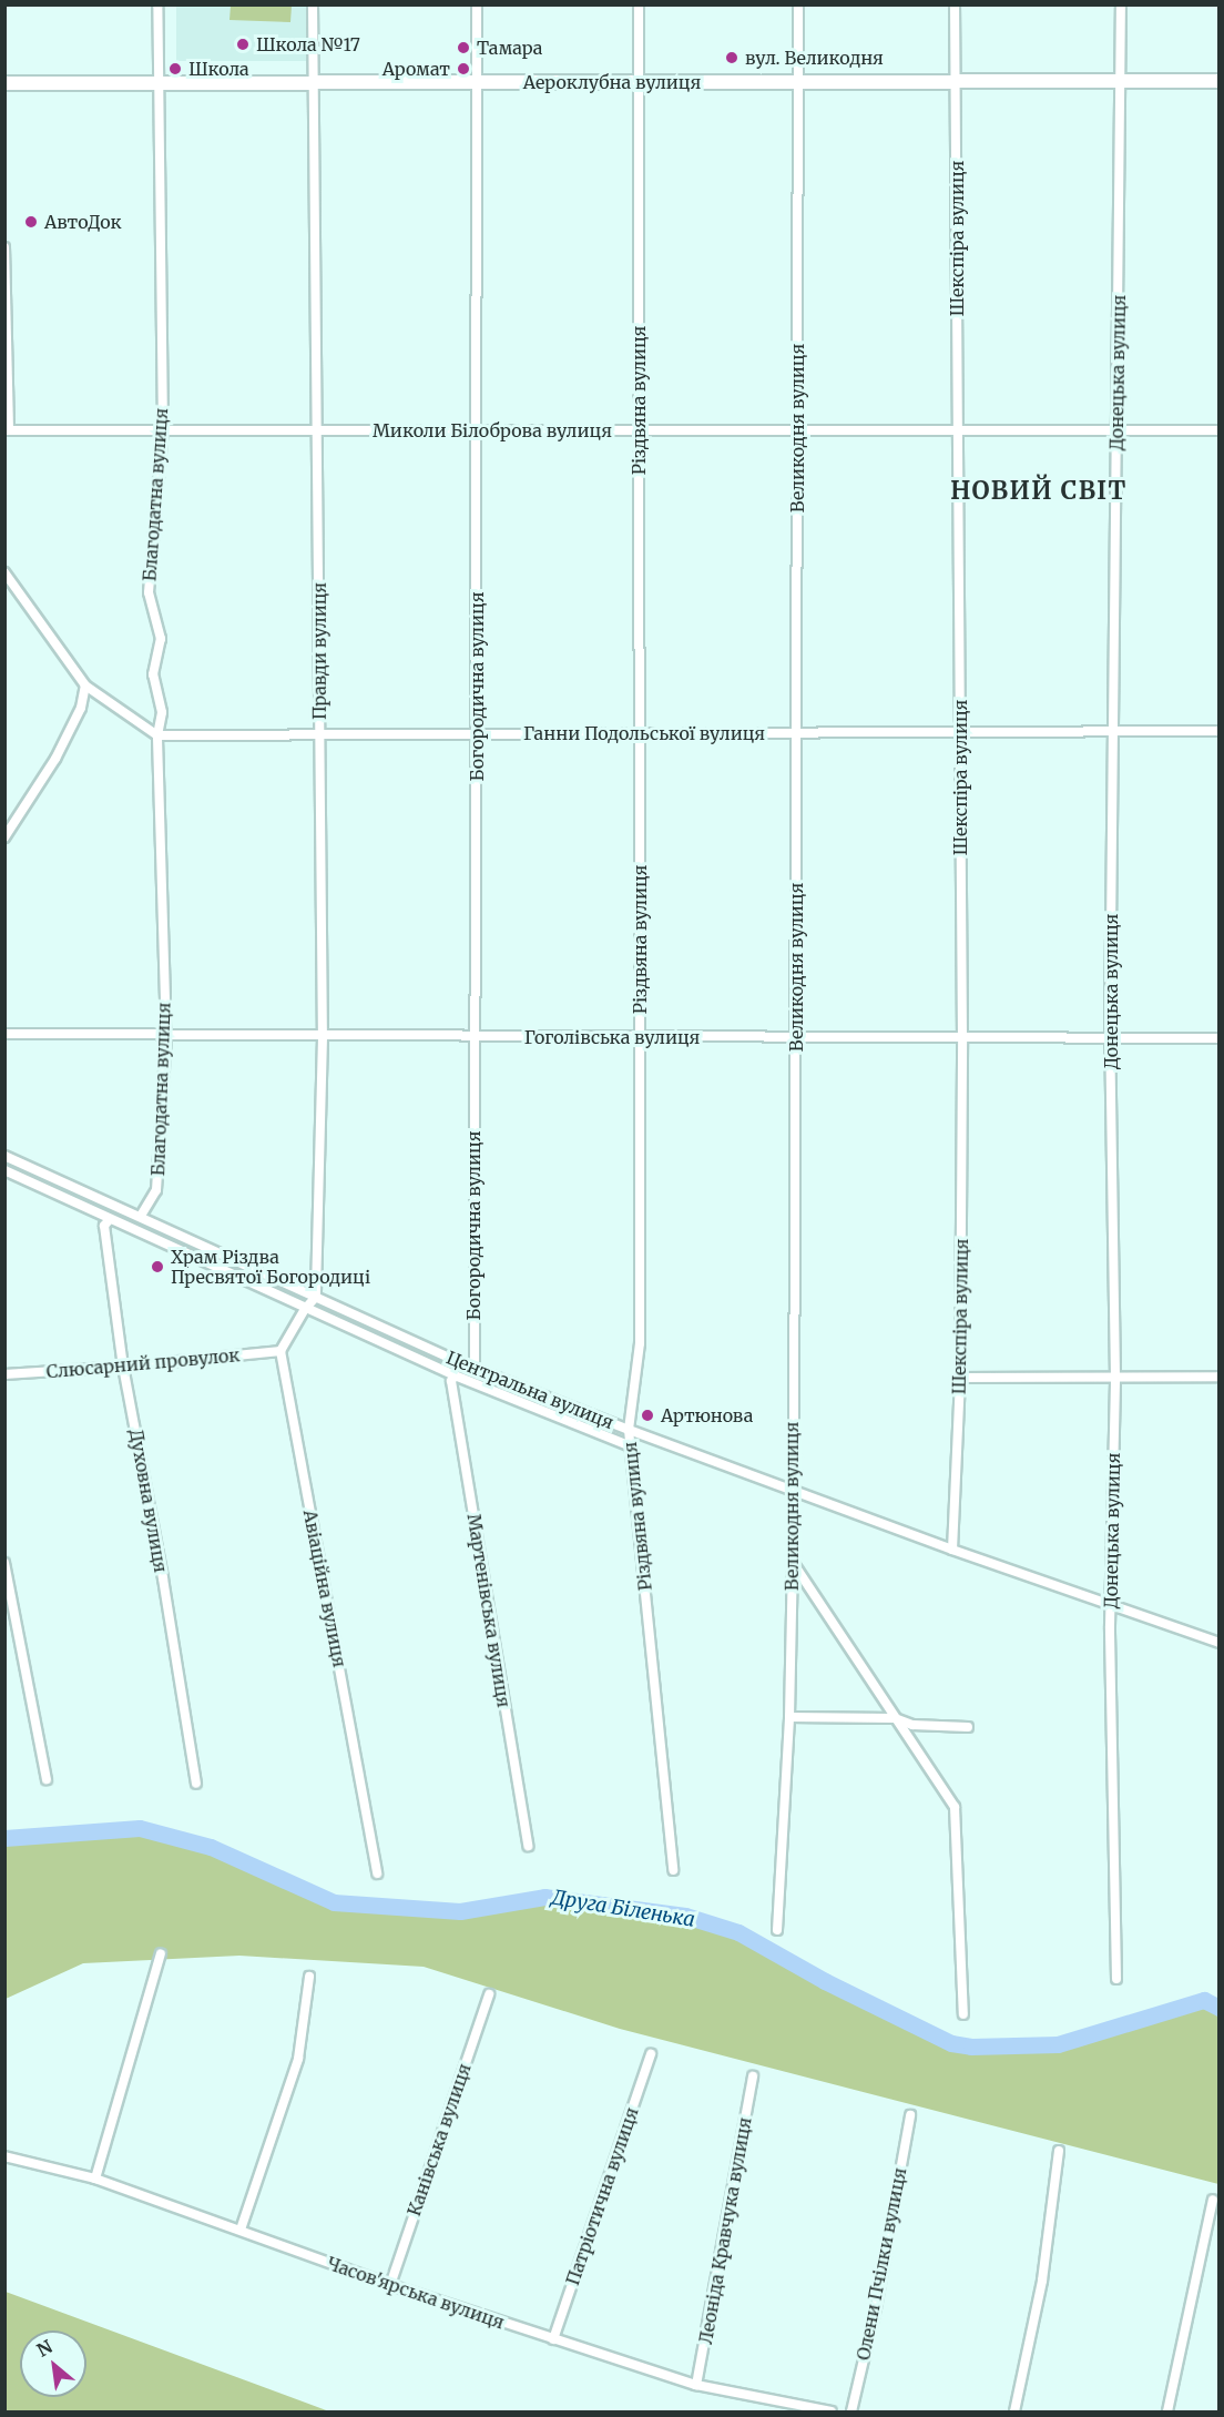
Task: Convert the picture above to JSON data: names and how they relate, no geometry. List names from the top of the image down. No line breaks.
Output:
{"streets":{"street":["Аероклубна вулиця","Шекспіра вулиця","Донецька вулиця","Різдвяна вулиця","Великодня вулиця","Миколи Білоброва вулиця","Благодатна вулиця","Правди вулиця","Богородична вулиця","Ганни Подольської вулиця","Гоголівська вулиця","Слюсарний провулок","Центральна вулиця","Духовна вулиця","Авіаційна вулиця","Мартенівська вулиця","Канівська вулиця","Патріотична вулиця","Леоніда Кравчука вулиця","Олени Пчілки вулиця","Часов'ярська вулиця"]},"crossings":[["Аероклубна вулиця","Шекспіра вулиця"],["Аероклубна вулиця","Донецька вулиця"],["Аероклубна вулиця","Різдвяна вулиця"],["Аероклубна вулиця","Великодня вулиця"],["Аероклубна вулиця","Благодатна вулиця"],["Аероклубна вулиця","Правди вулиця"],["Аероклубна вулиця","Богородична вулиця"],["Шекспіра вулиця","Миколи Білоброва вулиця"],["Шекспіра вулиця","Ганни Подольської вулиця"],["Шекспіра вулиця","Гоголівська вулиця"],["Шекспіра вулиця","Центральна вулиця"],["Донецька вулиця","Миколи Білоброва вулиця"],["Донецька вулиця","Ганни Подольської вулиця"],["Донецька вулиця","Гоголівська вулиця"],["Донецька вулиця","Центральна вулиця"],["Різдвяна вулиця","Миколи Білоброва вулиця"],["Різдвяна вулиця","Ганни Подольської вулиця"],["Різдвяна вулиця","Гоголівська вулиця"],["Різдвяна вулиця","Центральна вулиця"],["Великодня вулиця","Миколи Білоброва вулиця"],["Великодня вулиця","Ганни Подольської вулиця"],["Великодня вулиця","Гоголівська вулиця"],["Великодня вулиця","Центральна вулиця"],["Миколи Білоброва вулиця","Благодатна вулиця"],["Миколи Білоброва вулиця","Правди вулиця"],["Миколи Білоброва вулиця","Богородична вулиця"],["Благодатна вулиця","Ганни Подольської вулиця"],["Благодатна вулиця","Гоголівська вулиця"],["Благодатна вулиця","Центральна вулиця"],["Правди вулиця","Ганни Подольської вулиця"],["Правди вулиця","Гоголівська вулиця"],["Правди вулиця","Центральна вулиця"],["Богородична вулиця","Ганни Подольської вулиця"],["Богородична вулиця","Гоголівська вулиця"],["Богородична вулиця","Центральна вулиця"],["Слюсарний провулок","Духовна вулиця"],["Слюсарний провулок","Авіаційна вулиця"],["Центральна вулиця","Духовна вулиця"],["Центральна вулиця","Мартенівська вулиця"],["Канівська вулиця","Часов'ярська вулиця"],["Патріотична вулиця","Часов'ярська вулиця"],["Леоніда Кравчука вулиця","Часов'ярська вулиця"]],"districts":["НОВИЙ СВІТ"],"water":["Друга Біленька"],"places":["Школа №17","Тамара","вул. Великодня","Школа","Аромат","АвтоДок","Храм Різдва Пресвятої Богородиці","Артюнова"],"north":"top left"}
